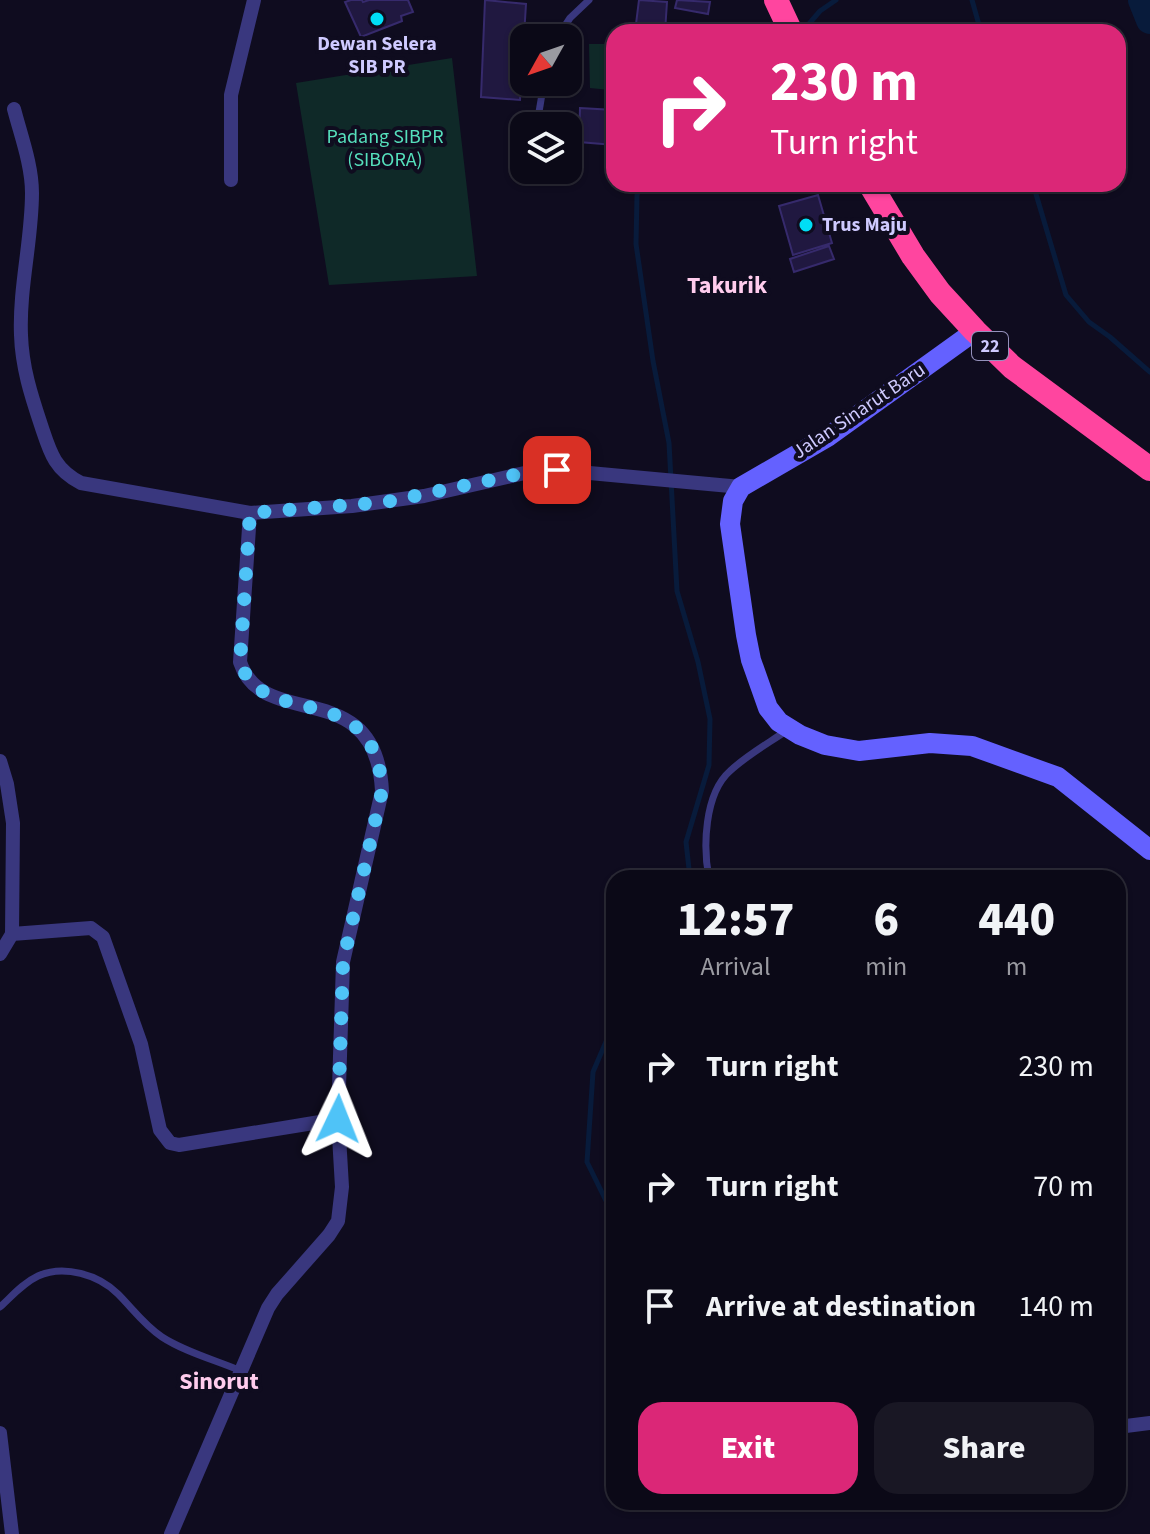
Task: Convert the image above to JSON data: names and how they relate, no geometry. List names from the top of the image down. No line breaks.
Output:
{"streets":{"highway":["22"],"street":["Jalan Sinarut Baru"]},"crossings":[["22","Jalan Sinarut Baru"]],"districts":["Takurik","Sinorut"],"parks":["Padang SIBPR (SIBORA)"],"places":["Dewan Selera SIB PR","Trus Maju"],"north":"bottom left","page":{"turn":["230 m","Turn right"],"eta":["12:57","Arrival","6","min","440","m"],"list":[{"name":"Turn right","value":"230 m"},{"name":"Turn right","value":"70 m"},{"name":"Arrive at destination","value":"140 m"}],"buttons":["Exit","Share"]}}
